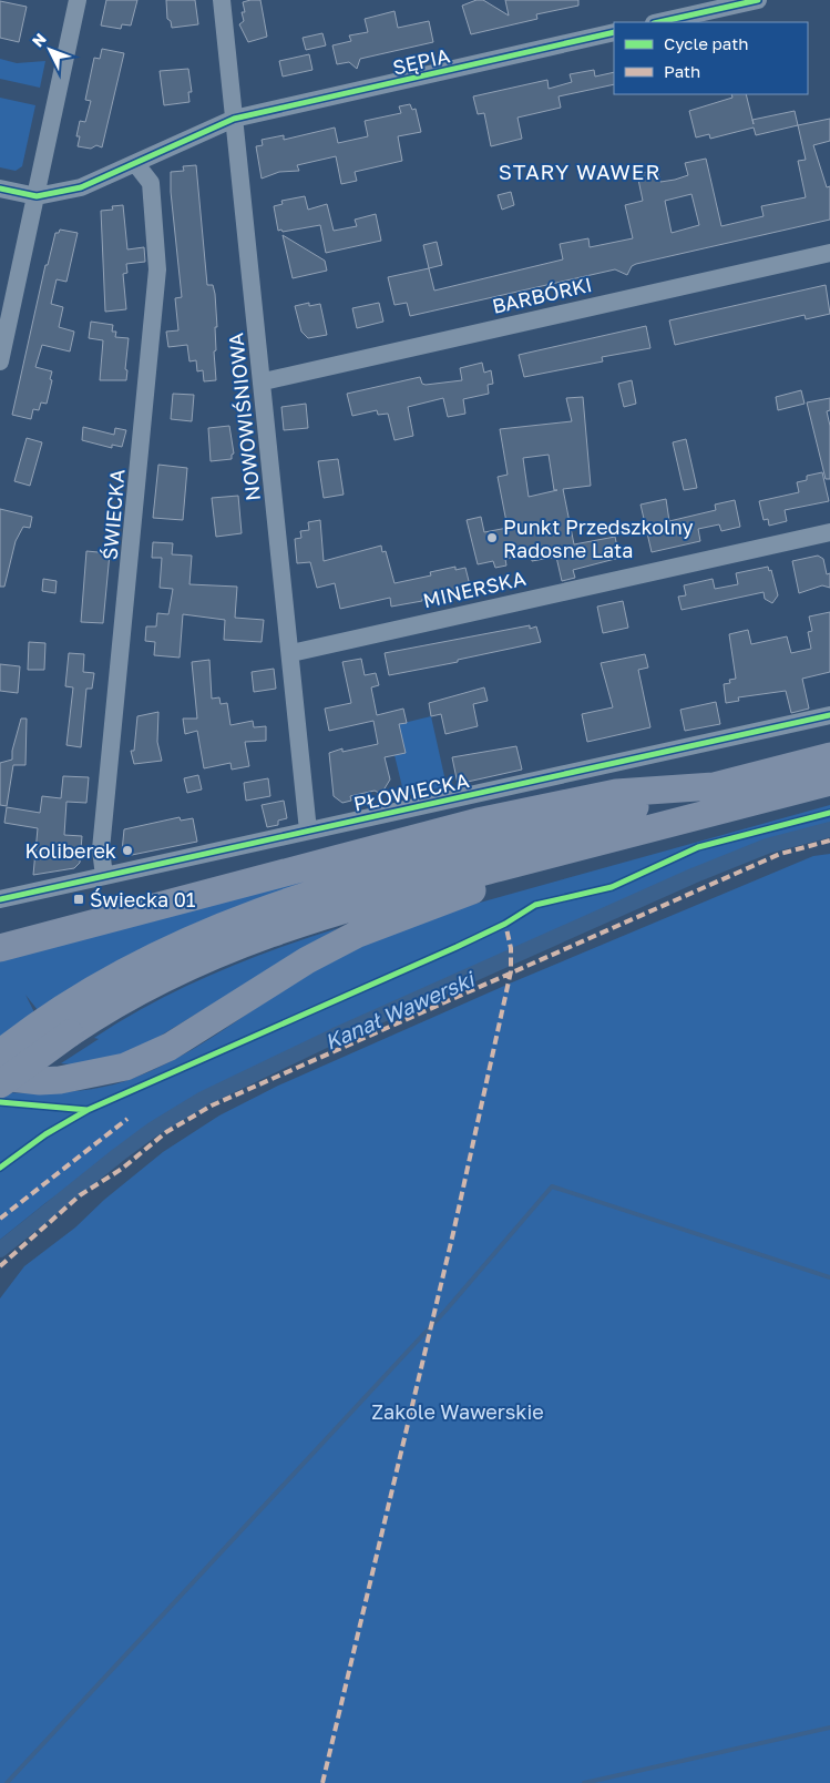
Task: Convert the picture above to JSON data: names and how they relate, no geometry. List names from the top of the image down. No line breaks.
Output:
{"streets":{"street":["SĘPIA","BARBÓRKI","NOWOWIŚNIOWA","ŚWIECKA","MINERSKA","PŁOWIECKA"]},"crossings":[["SĘPIA","NOWOWIŚNIOWA"],["SĘPIA","ŚWIECKA"],["BARBÓRKI","NOWOWIŚNIOWA"],["NOWOWIŚNIOWA","MINERSKA"],["NOWOWIŚNIOWA","PŁOWIECKA"],["ŚWIECKA","PŁOWIECKA"]],"districts":["STARY WAWER"],"water":["Kanał Wawerski"],"parks":["Zakole Wawerskie"],"places":{"other":["Punkt Przedszkolny Radosne Lata","Koliberek"],"transit":["Świecka 01"]},"legend":["Cycle path","Path"],"north":"top left"}
